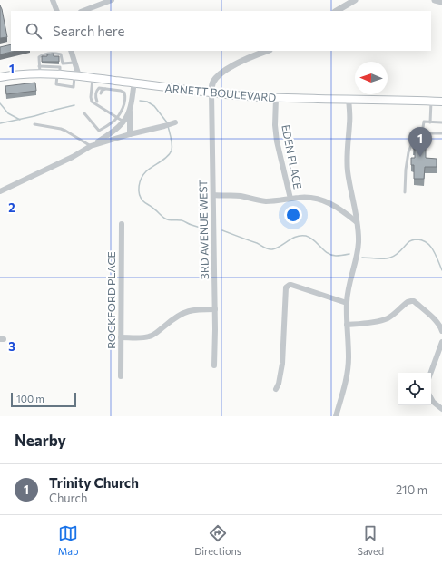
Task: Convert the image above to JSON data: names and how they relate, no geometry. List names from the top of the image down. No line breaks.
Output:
{"streets":{"main road":["ARNETT BOULEVARD"],"street":["EDEN PLACE","3RD AVENUE WEST","ROCKFORD PLACE"]},"crossings":[["ARNETT BOULEVARD","EDEN PLACE"],["ARNETT BOULEVARD","3RD AVENUE WEST"]],"scale_bar":"100 m","north":"left","page":{"search":"Search here","pins":"1","scale":"100 m","heading":"Nearby","list":[{"mark":"1","name":"Trinity Church","note":"Church","value":"210 m"}],"nav":["Map","Directions","Saved"]},"grid":{"rows":["1","2","3"]}}
